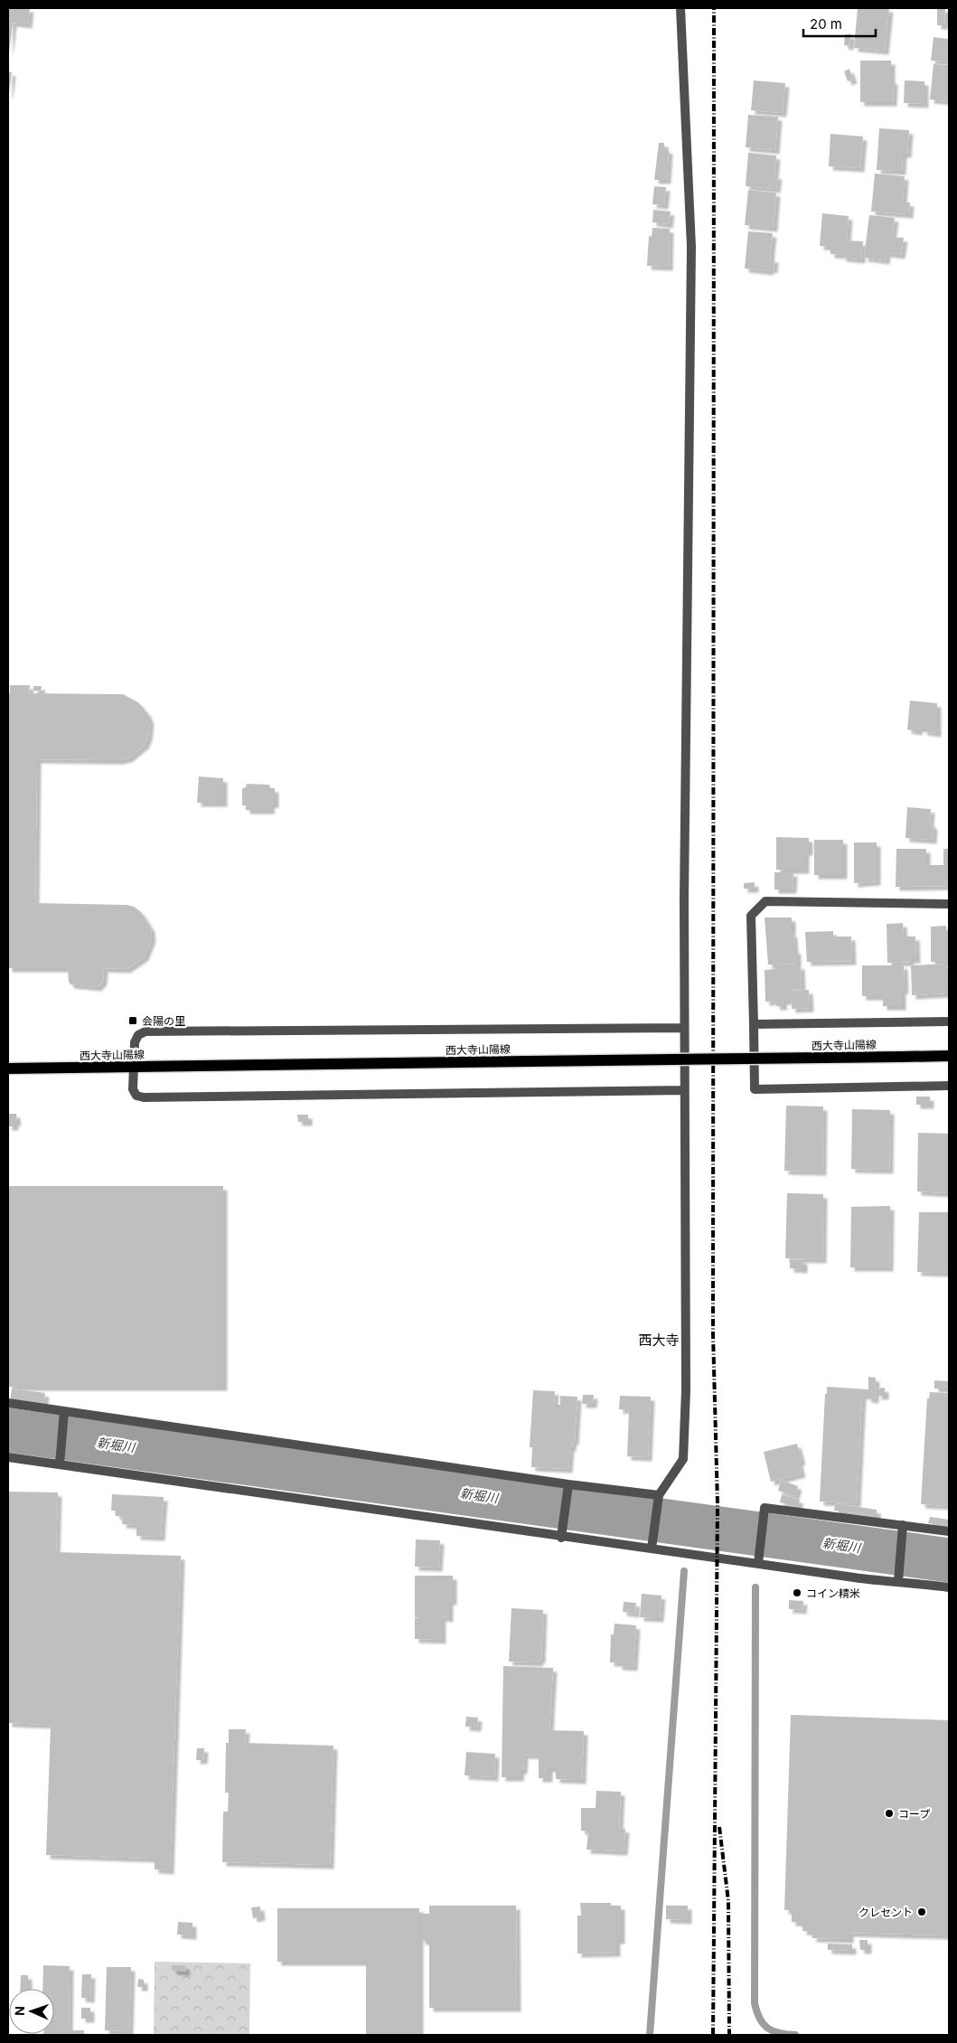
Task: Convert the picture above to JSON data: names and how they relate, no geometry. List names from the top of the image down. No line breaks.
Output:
{"streets":{"main road":["西大寺山陽線"]},"districts":["西大寺"],"water":["新堀川"],"places":{"transit":["会陽の里"],"other":["コイン精米","コープ","クレセント"]},"scale_bar":"20 m","north":"left"}
